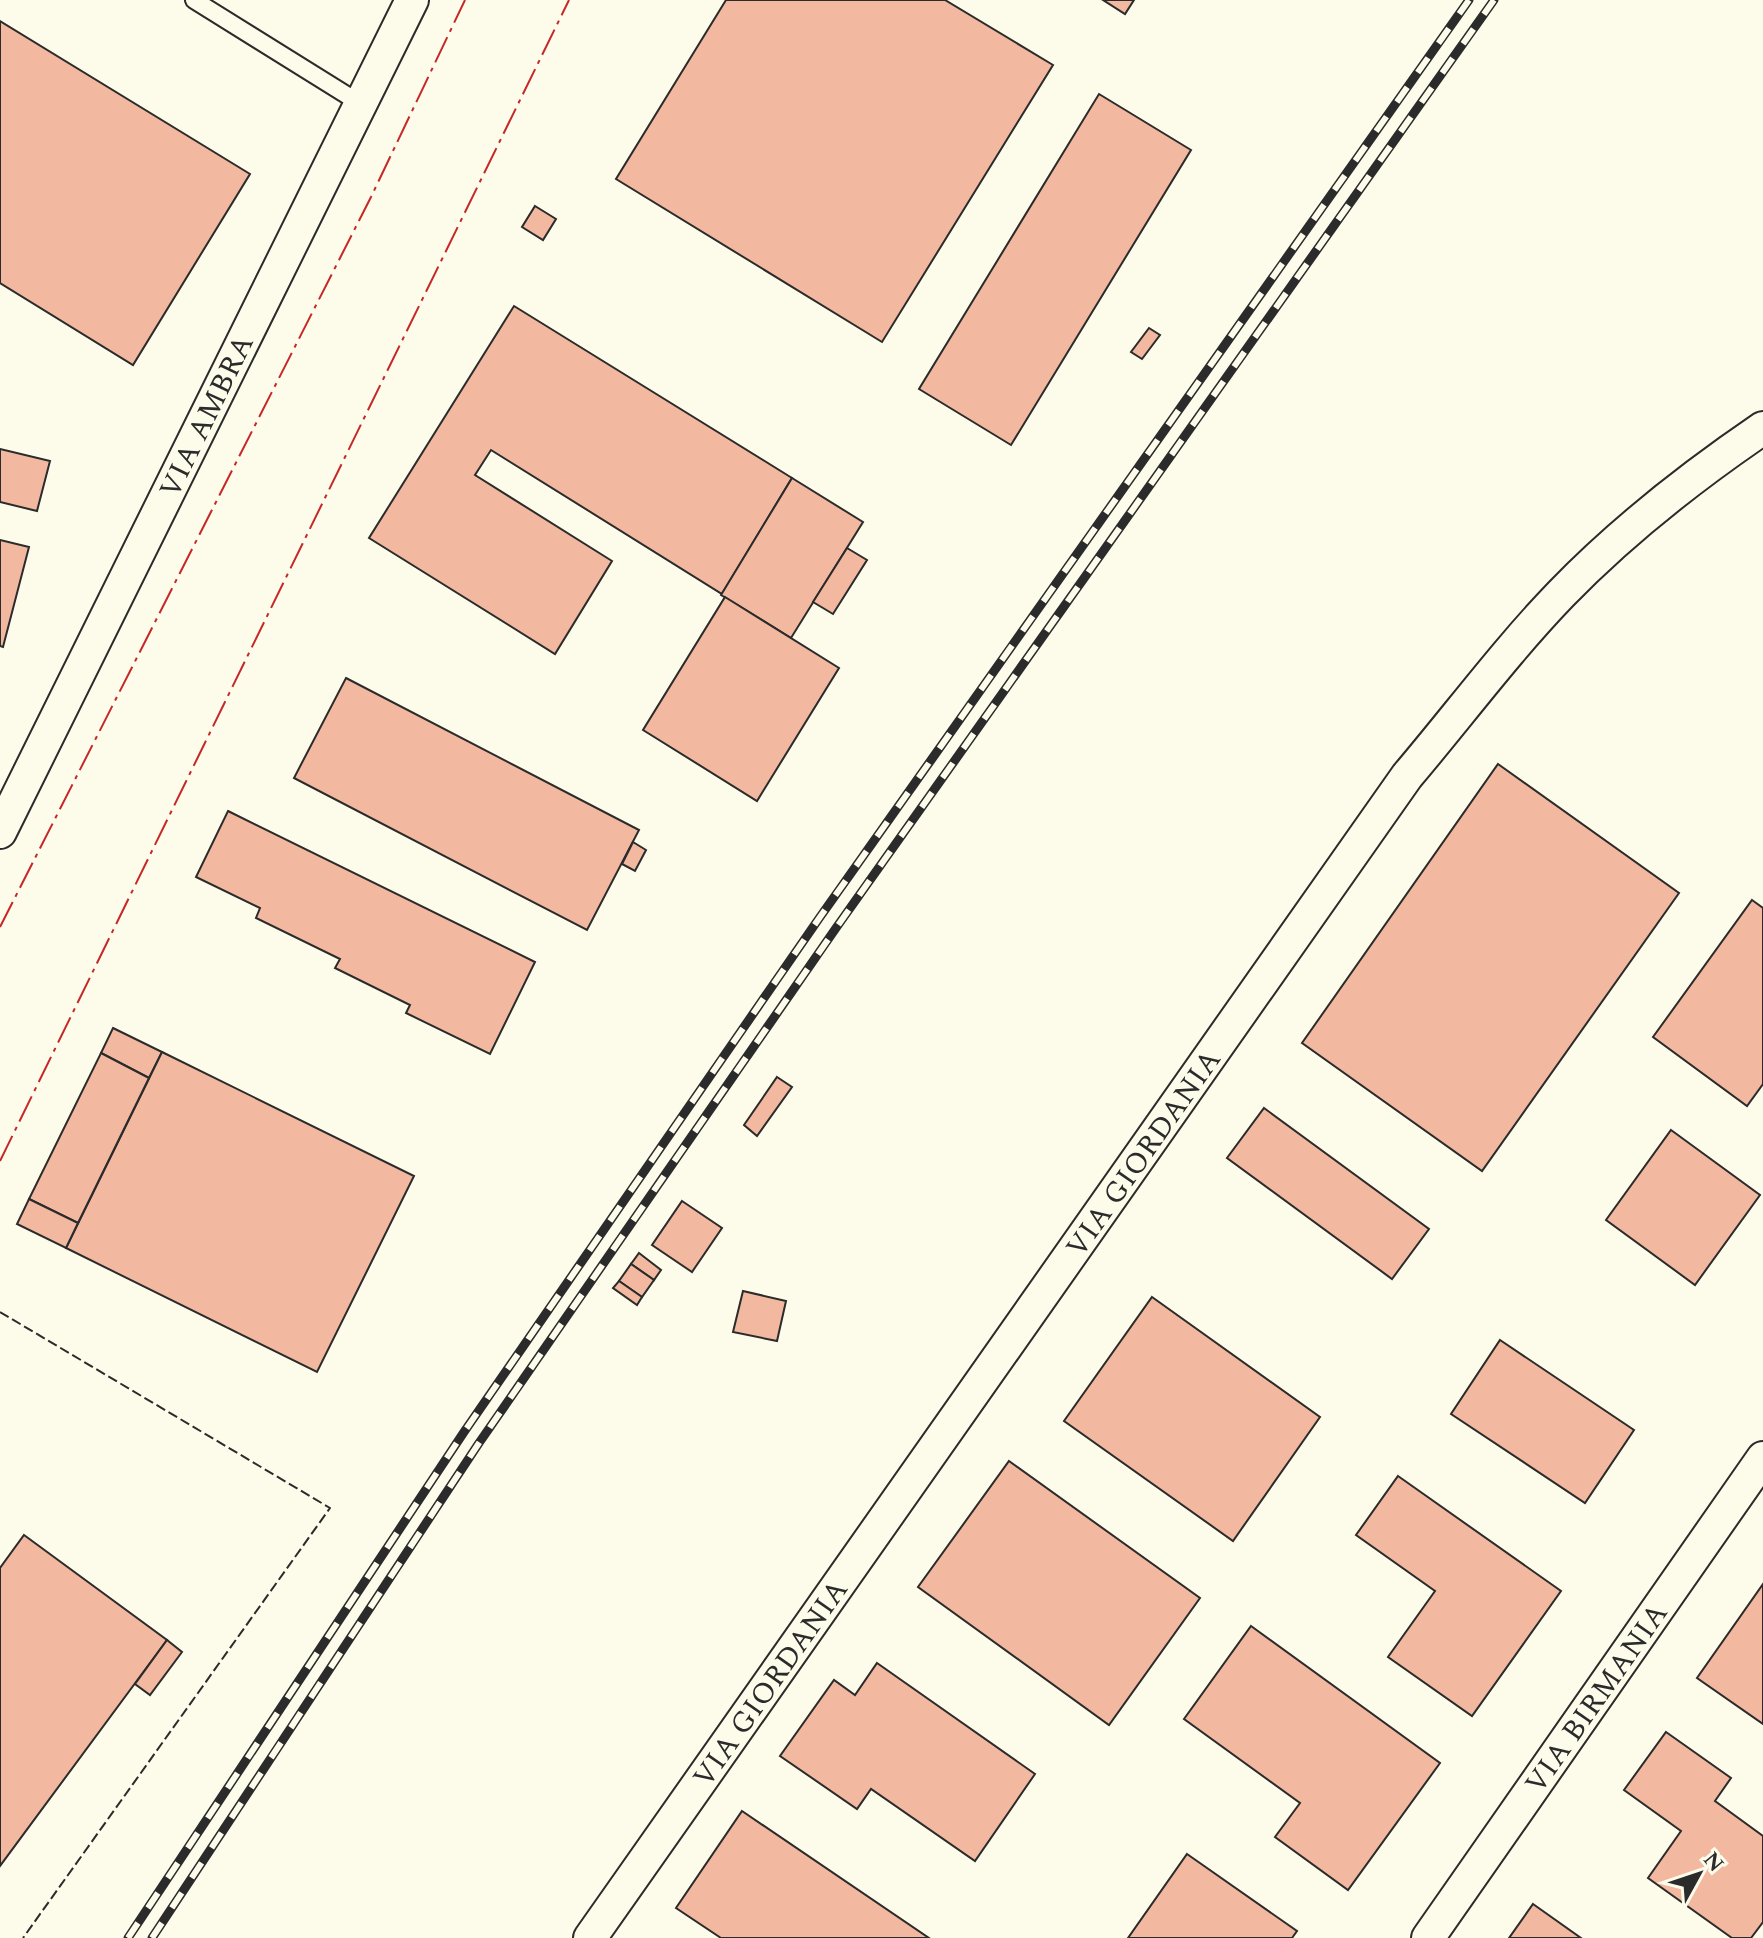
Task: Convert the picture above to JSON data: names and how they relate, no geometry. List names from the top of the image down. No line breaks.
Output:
{"streets":{"street":["VIA AMBRA","VIA GIORDANIA","VIA BIRMANIA"]},"north":"top right"}
